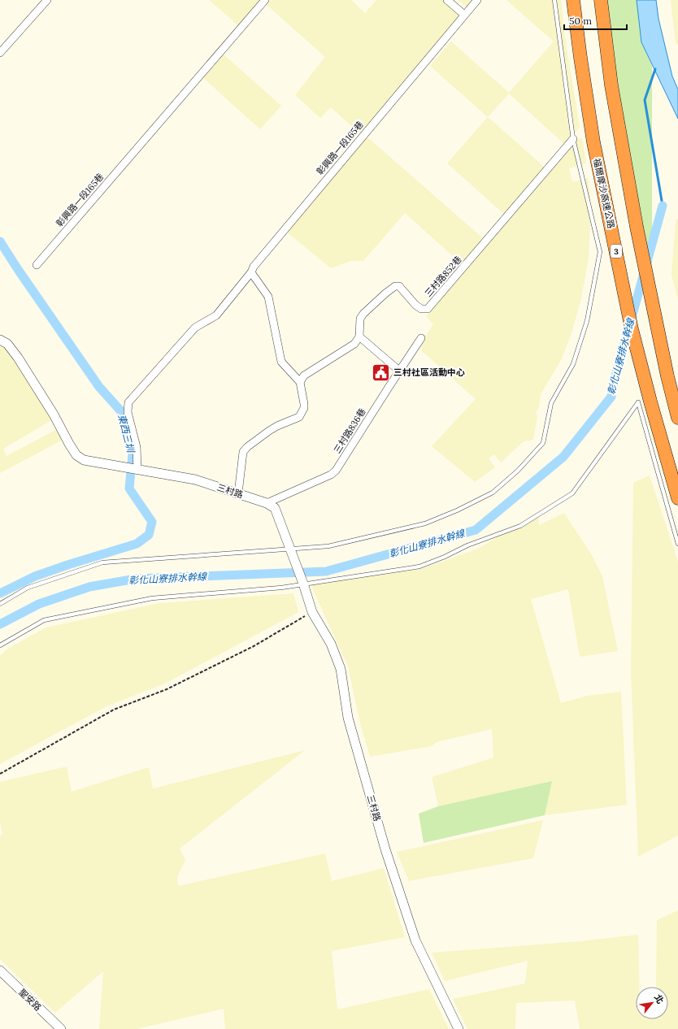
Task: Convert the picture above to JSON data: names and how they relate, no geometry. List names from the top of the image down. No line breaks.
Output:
{"streets":{"highway":["福爾摩沙高速公路","3"],"street":["彰興路一段165巷","三村路852巷","三村路836巷","三村路","聖安路"]},"crossings":[["彰興路一段165巷","三村路"],["三村路836巷","三村路"]],"water":["彰化山寮排水幹線","東西三圳"],"places":{"public building":["三村社區活動中心"]},"scale_bar":"50 m","north":"top right"}
